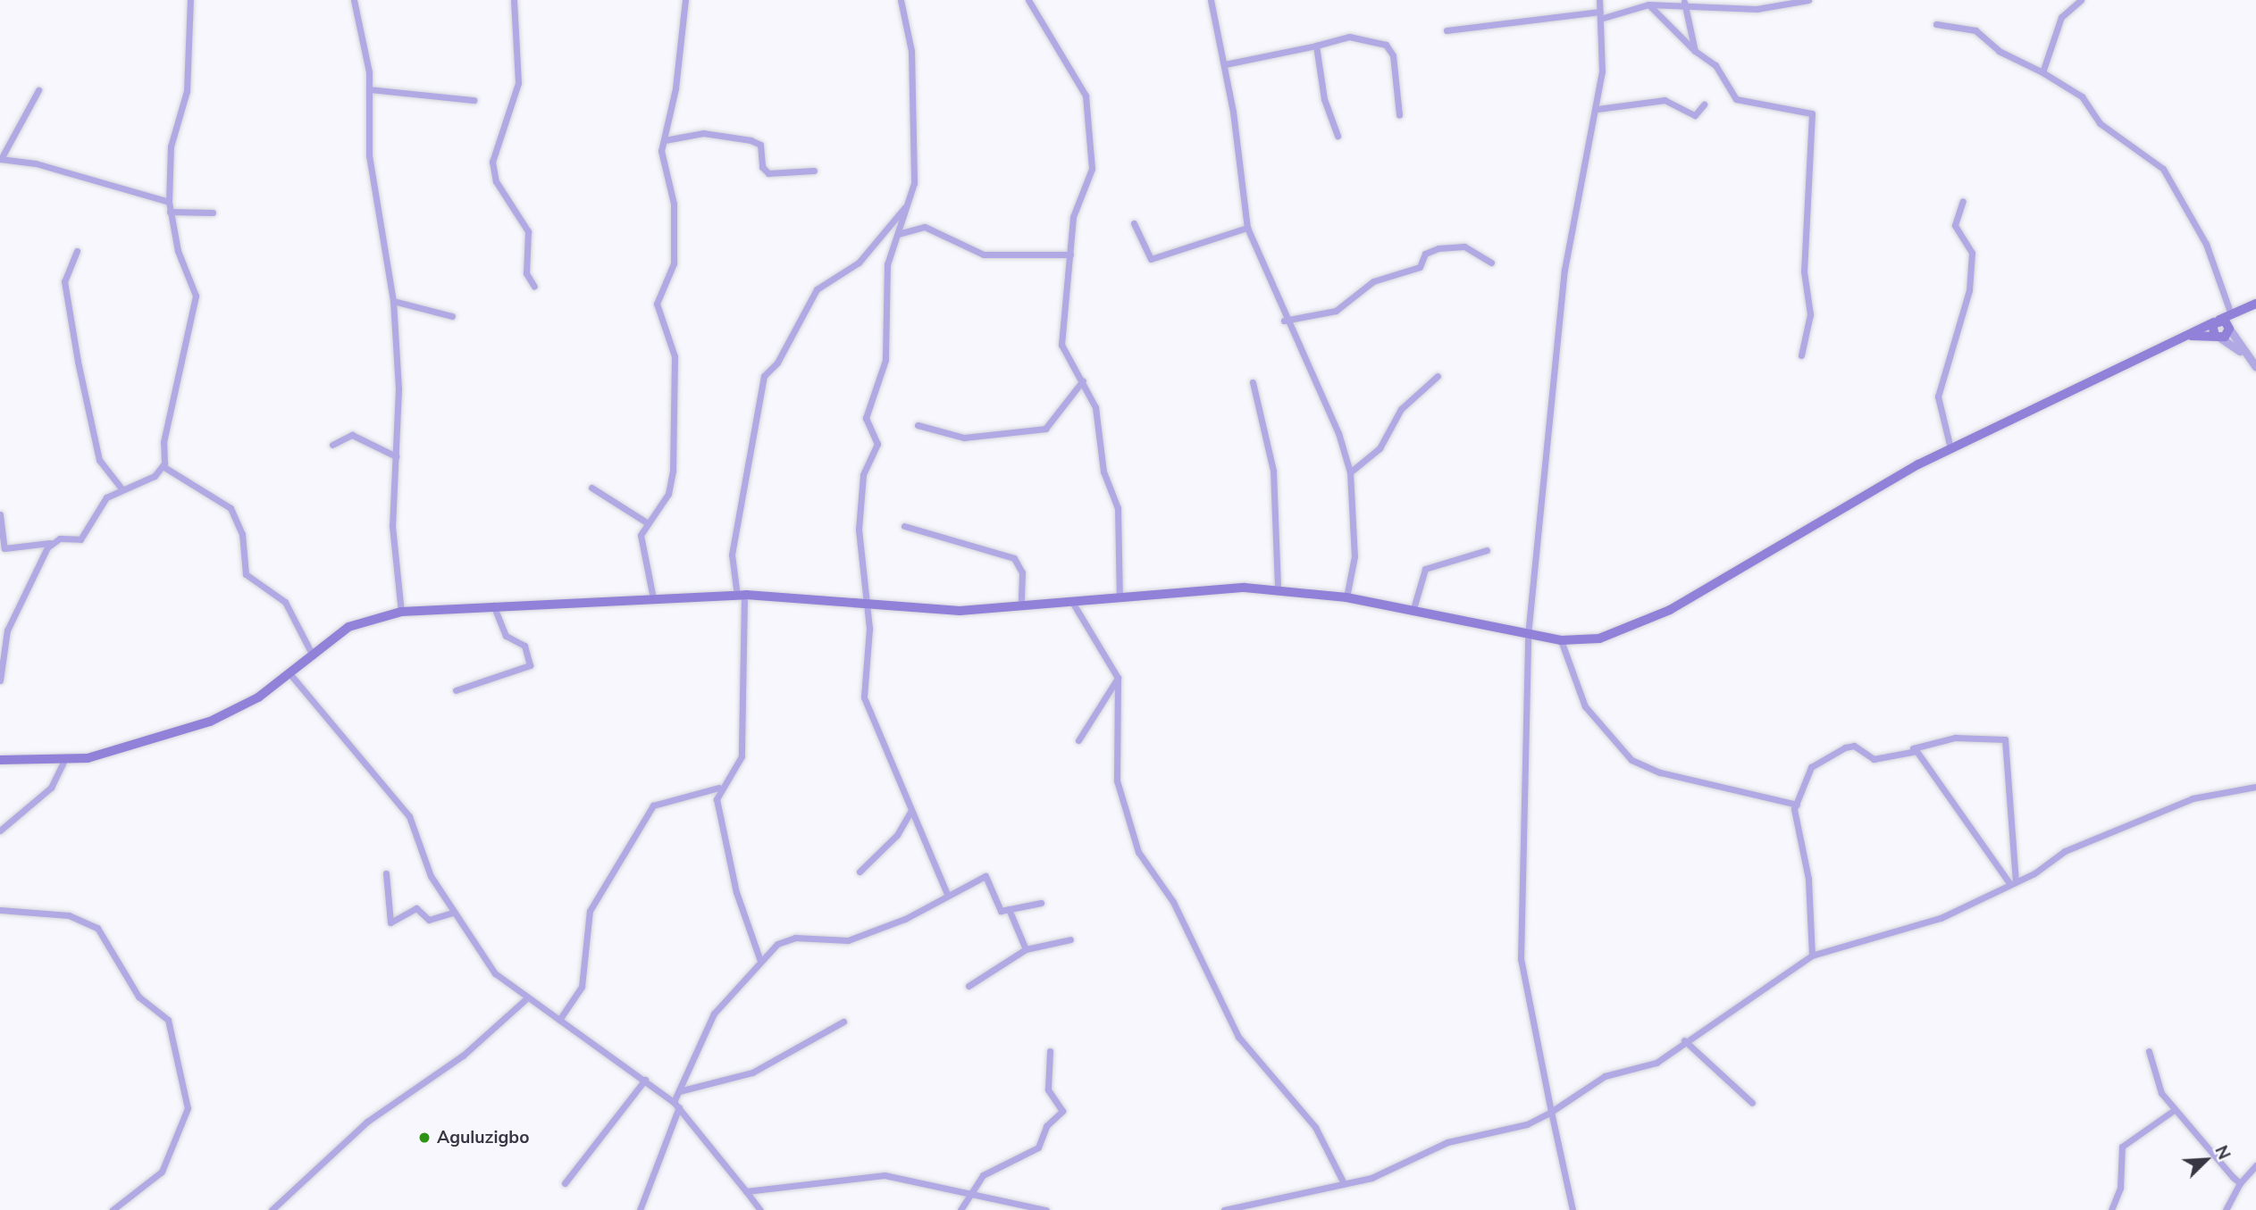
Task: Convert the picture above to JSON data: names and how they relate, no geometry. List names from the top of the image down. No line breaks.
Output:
{"places":["Aguluzigbo"],"north":"top right"}
